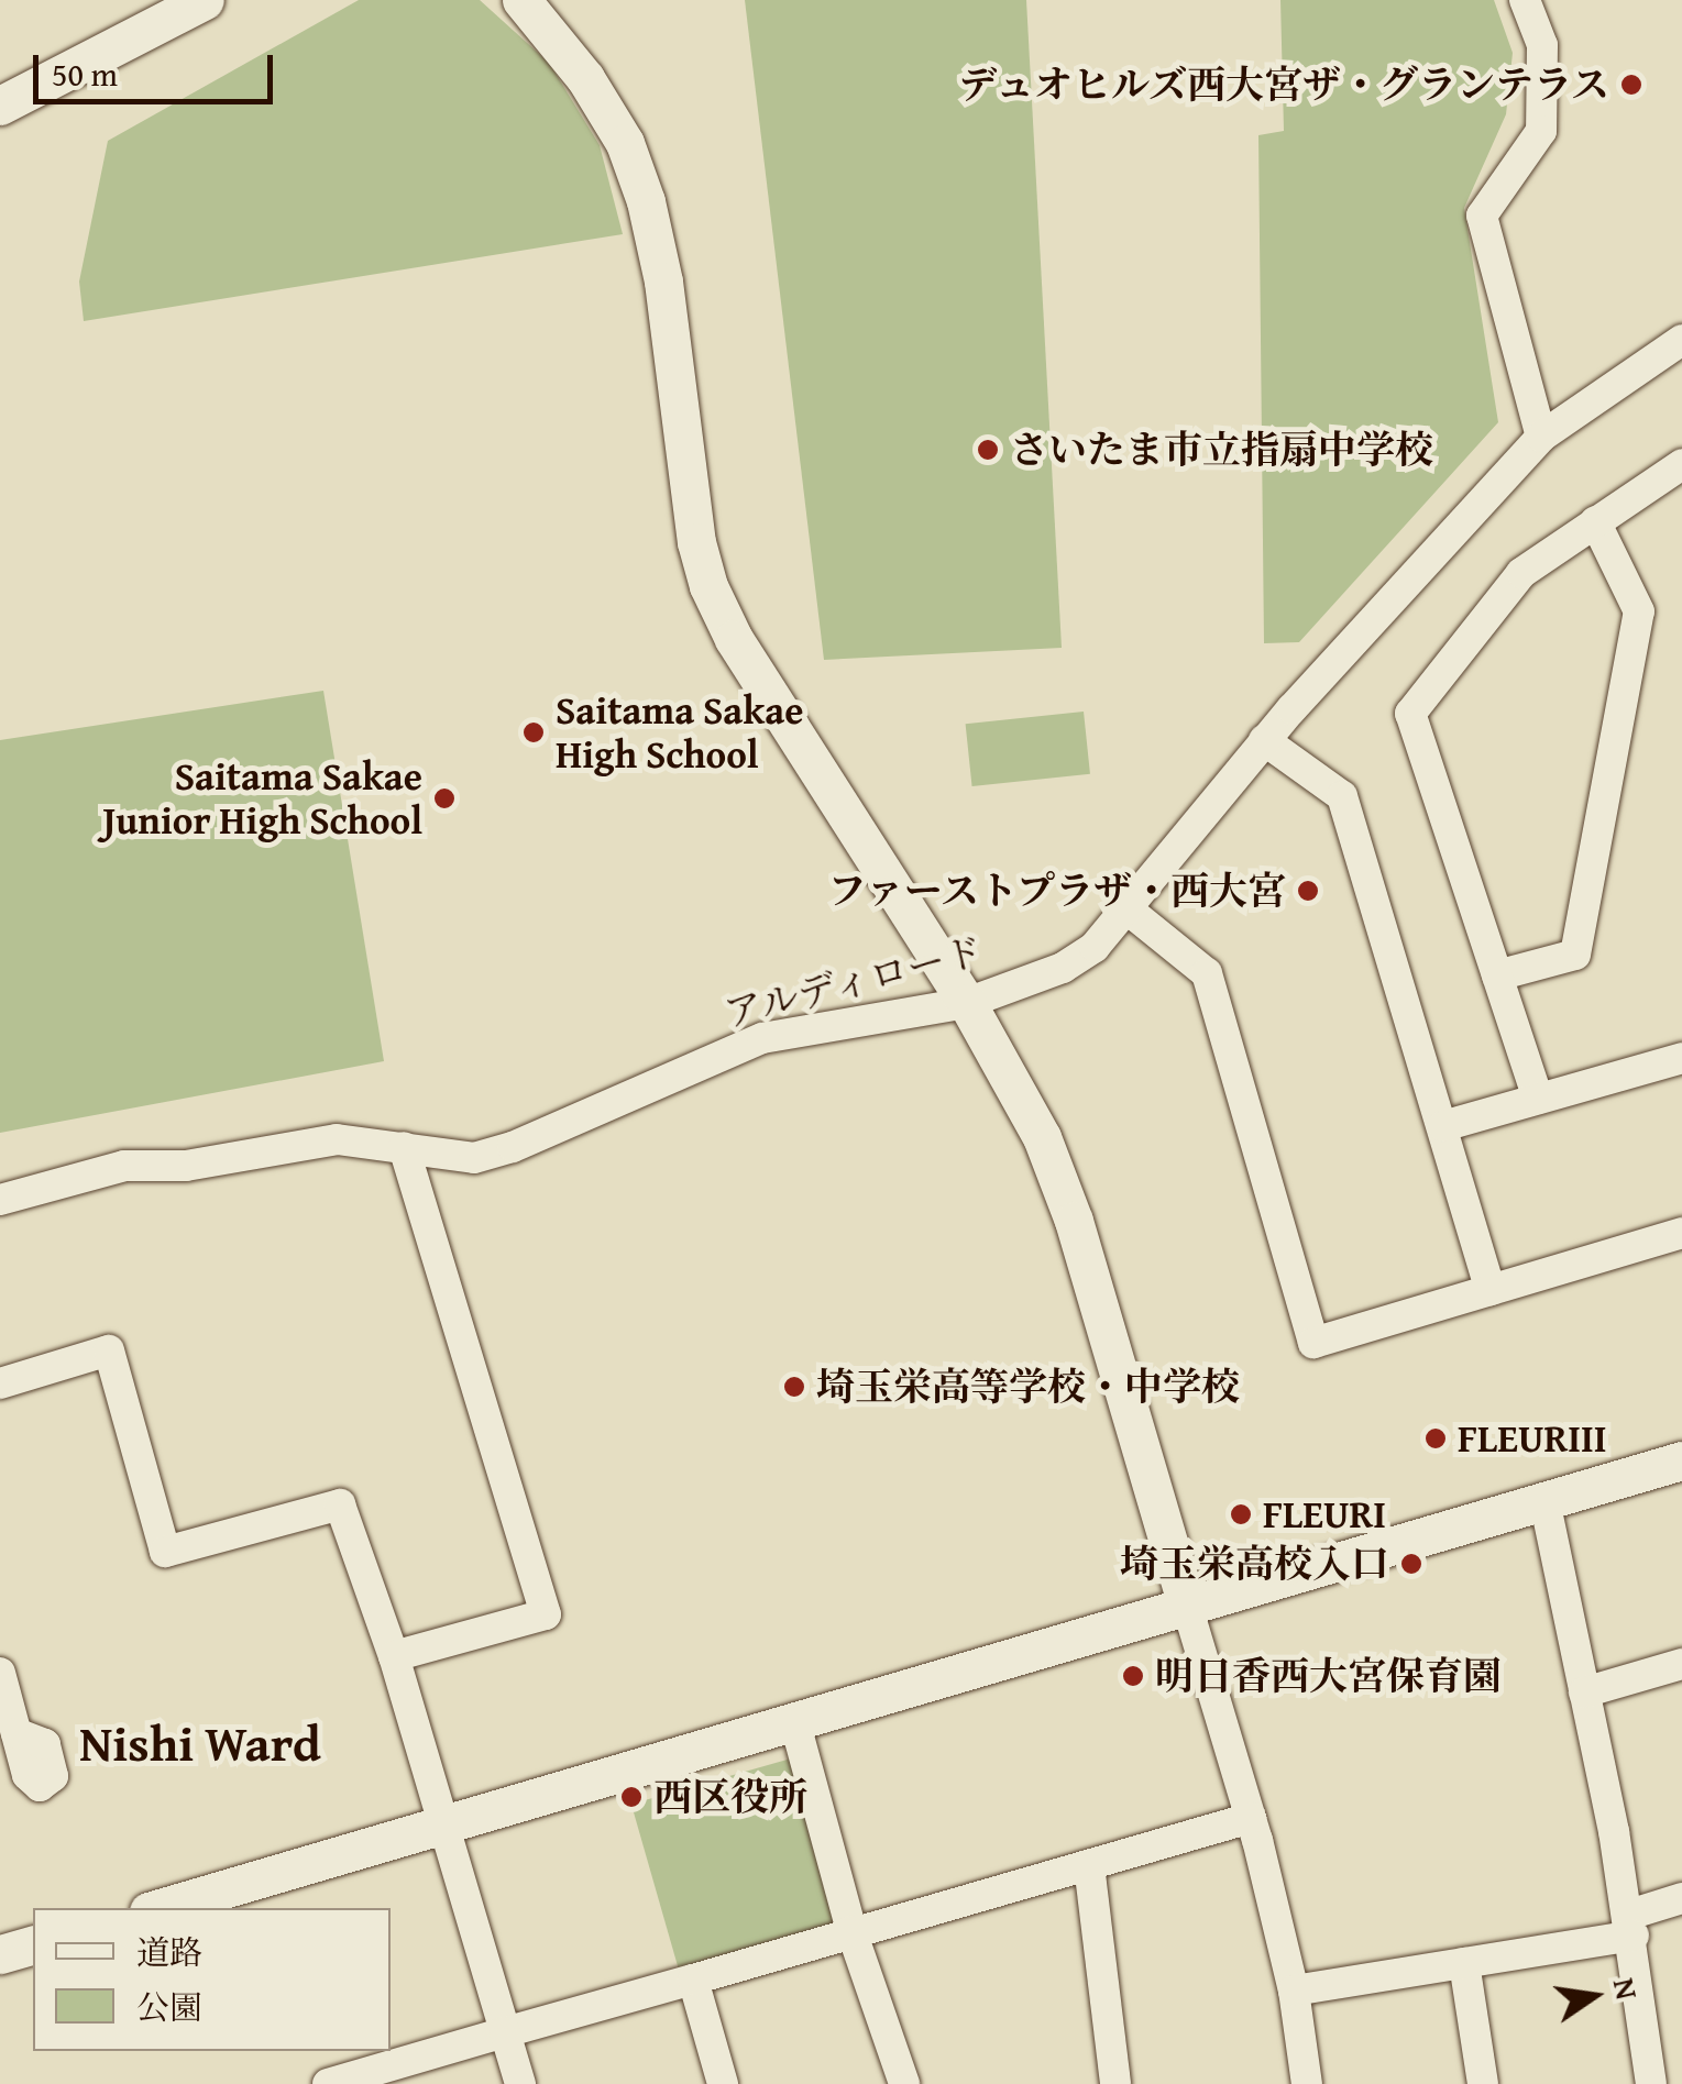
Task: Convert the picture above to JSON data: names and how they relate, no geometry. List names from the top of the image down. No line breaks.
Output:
{"streets":{"street":["アルディロード"]},"districts":["Nishi Ward"],"places":["デュオヒルズ西大宮ザ・グランテラス","さいたま市立指扇中学校","Saitama Sakae High School","Saitama Sakae Junior High School","ファーストプラザ・西大宮","埼玉栄高等学校・中学校","FLEURⅢ","FLEURⅠ","埼玉栄高校入口","明日香西大宮保育園","西区役所"],"legend":["道路","公園"],"scale_bar":"50 m","north":"right"}
